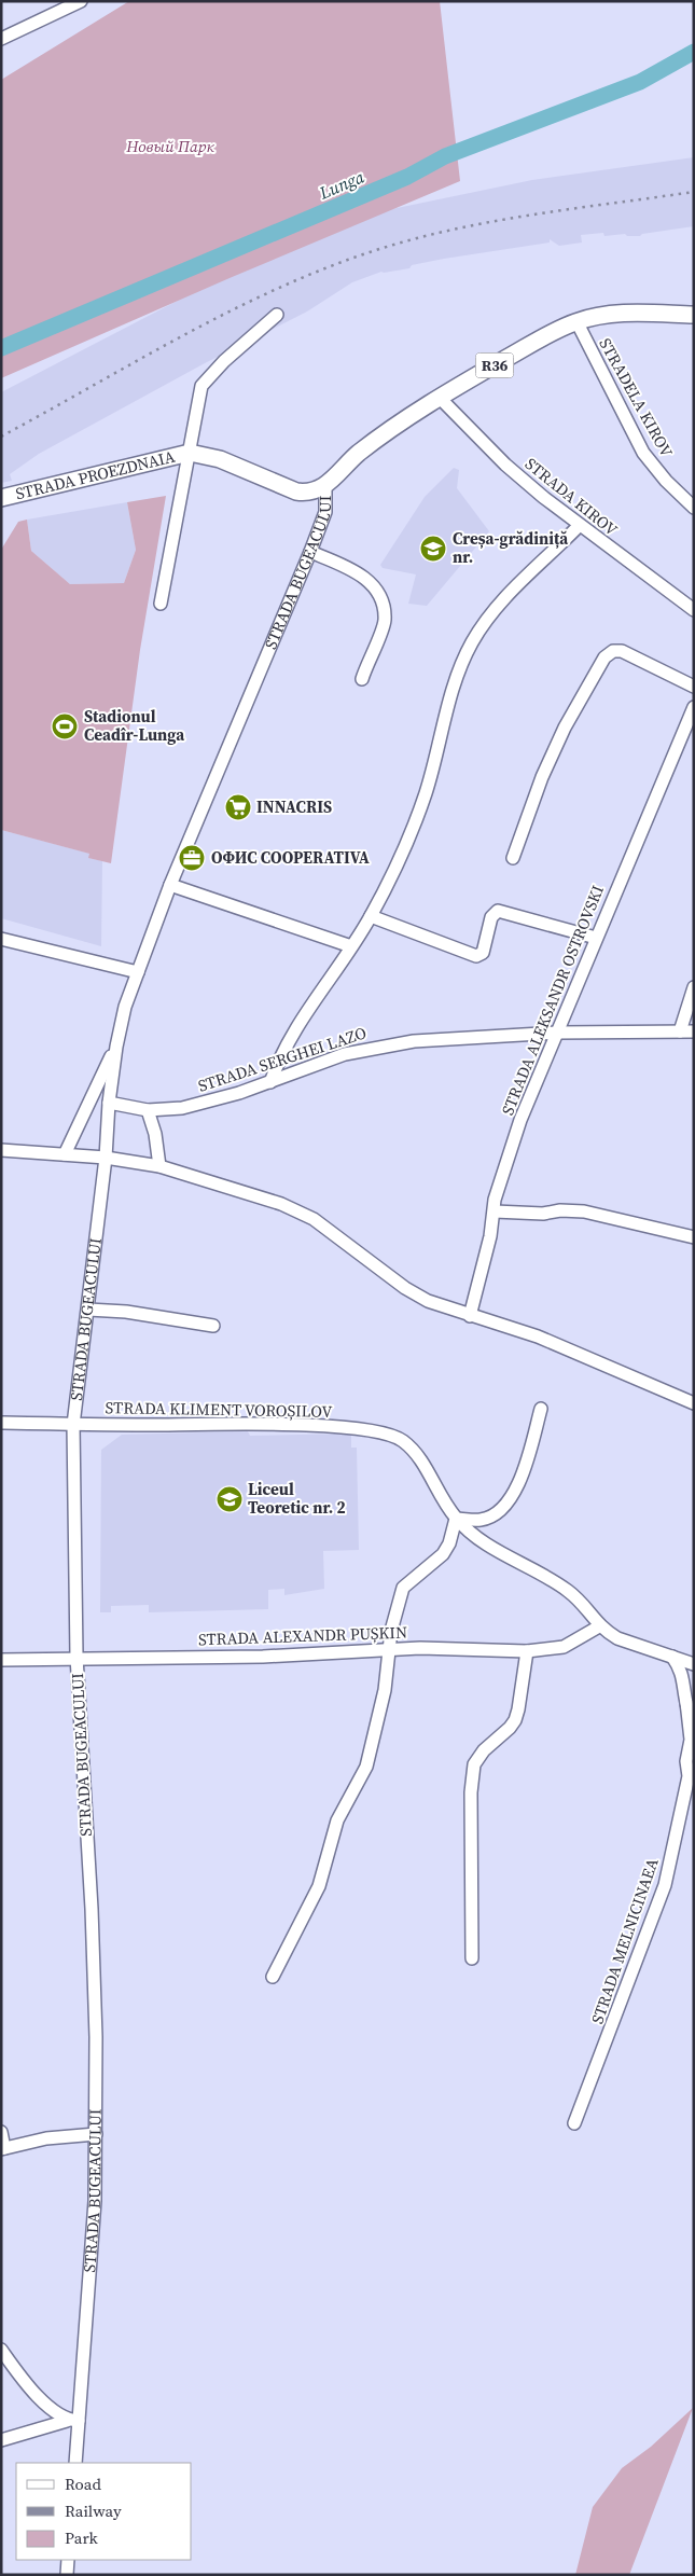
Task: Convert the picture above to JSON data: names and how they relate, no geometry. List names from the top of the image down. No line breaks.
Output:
{"streets":{"main road":["R36","STRADA PROEZDNAIA","STRADA BUGEACULUI"],"street":["STRADELA KIROV","STRADA KIROV","STRADA ALEKSANDR OSTROVSKI","STRADA SERGHEI LAZO","STRADA KLIMENT VOROȘILOV","STRADA ALEXANDR PUȘKIN","STRADA MELNICINAEA"]},"crossings":[["STRADELA KIROV","STRADA BUGEACULUI"],["STRADA PROEZDNAIA","STRADA BUGEACULUI"],["STRADA KIROV","STRADA BUGEACULUI"],["STRADA BUGEACULUI","STRADA SERGHEI LAZO"],["STRADA BUGEACULUI","STRADA KLIMENT VOROȘILOV"],["STRADA BUGEACULUI","STRADA ALEXANDR PUȘKIN"],["STRADA ALEKSANDR OSTROVSKI","STRADA SERGHEI LAZO"],["STRADA KLIMENT VOROȘILOV","STRADA ALEXANDR PUȘKIN"]],"water":["Lunga"],"parks":["Новый Парк"],"places":{"school or university":["Creșa-grădiniță nr.","Liceul Teoretic nr. 2"],"sports":["Stadionul Ceadîr-Lunga"],"supermarket":["INNACRIS"],"office":["ОФИС COOPERATIVA"]},"legend":["Road","Railway","Park"]}
